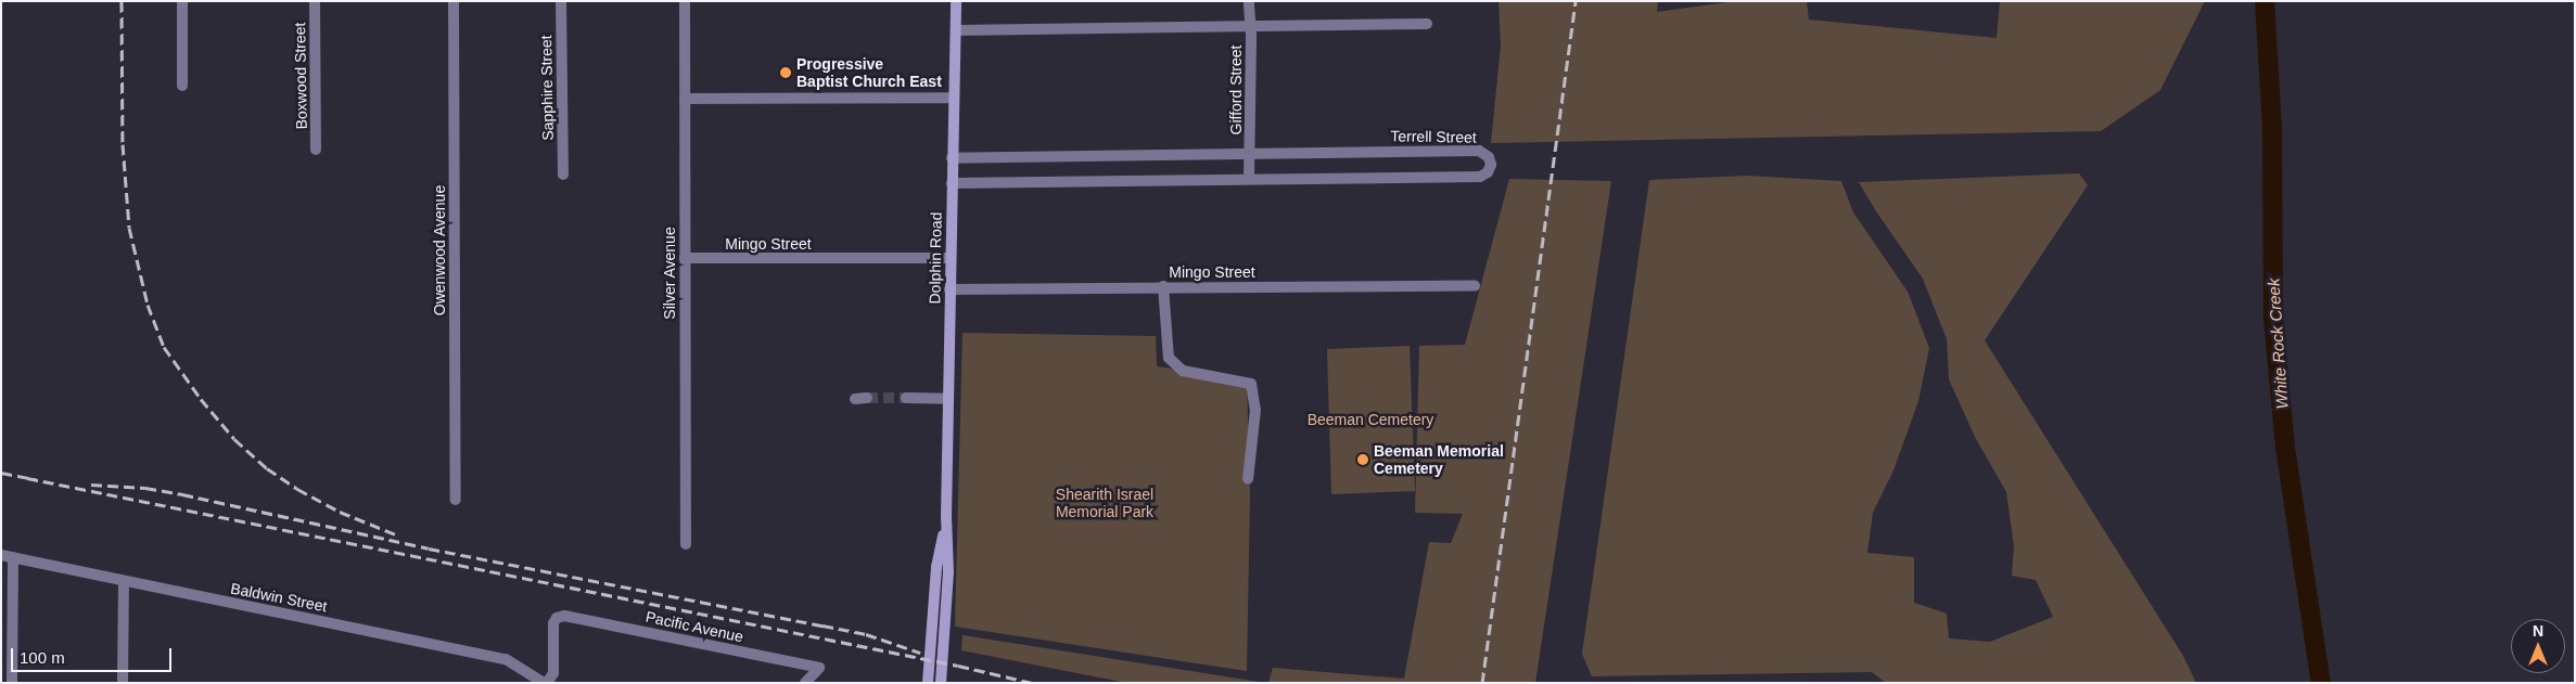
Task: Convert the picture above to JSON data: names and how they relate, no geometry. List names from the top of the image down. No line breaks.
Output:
{"streets":{"main road":["Dolphin Road"],"street":["Boxwood Street","Sapphire Street","Gifford Street","Terrell Street","Mingo Street","Owenwood Avenue","Silver Avenue","Baldwin Street","Pacific Avenue"]},"crossings":[["Gifford Street","Terrell Street"],["Terrell Street","Dolphin Road"],["Mingo Street","Dolphin Road"],["Mingo Street","Silver Avenue"],["Baldwin Street","Pacific Avenue"]],"water":["White Rock Creek"],"parks":["Beeman Cemetery","Shearith Israel Memorial Park"],"places":["Progressive Baptist Church East","Beeman Memorial Cemetery"],"scale_bar":"100 m","north":"top"}
